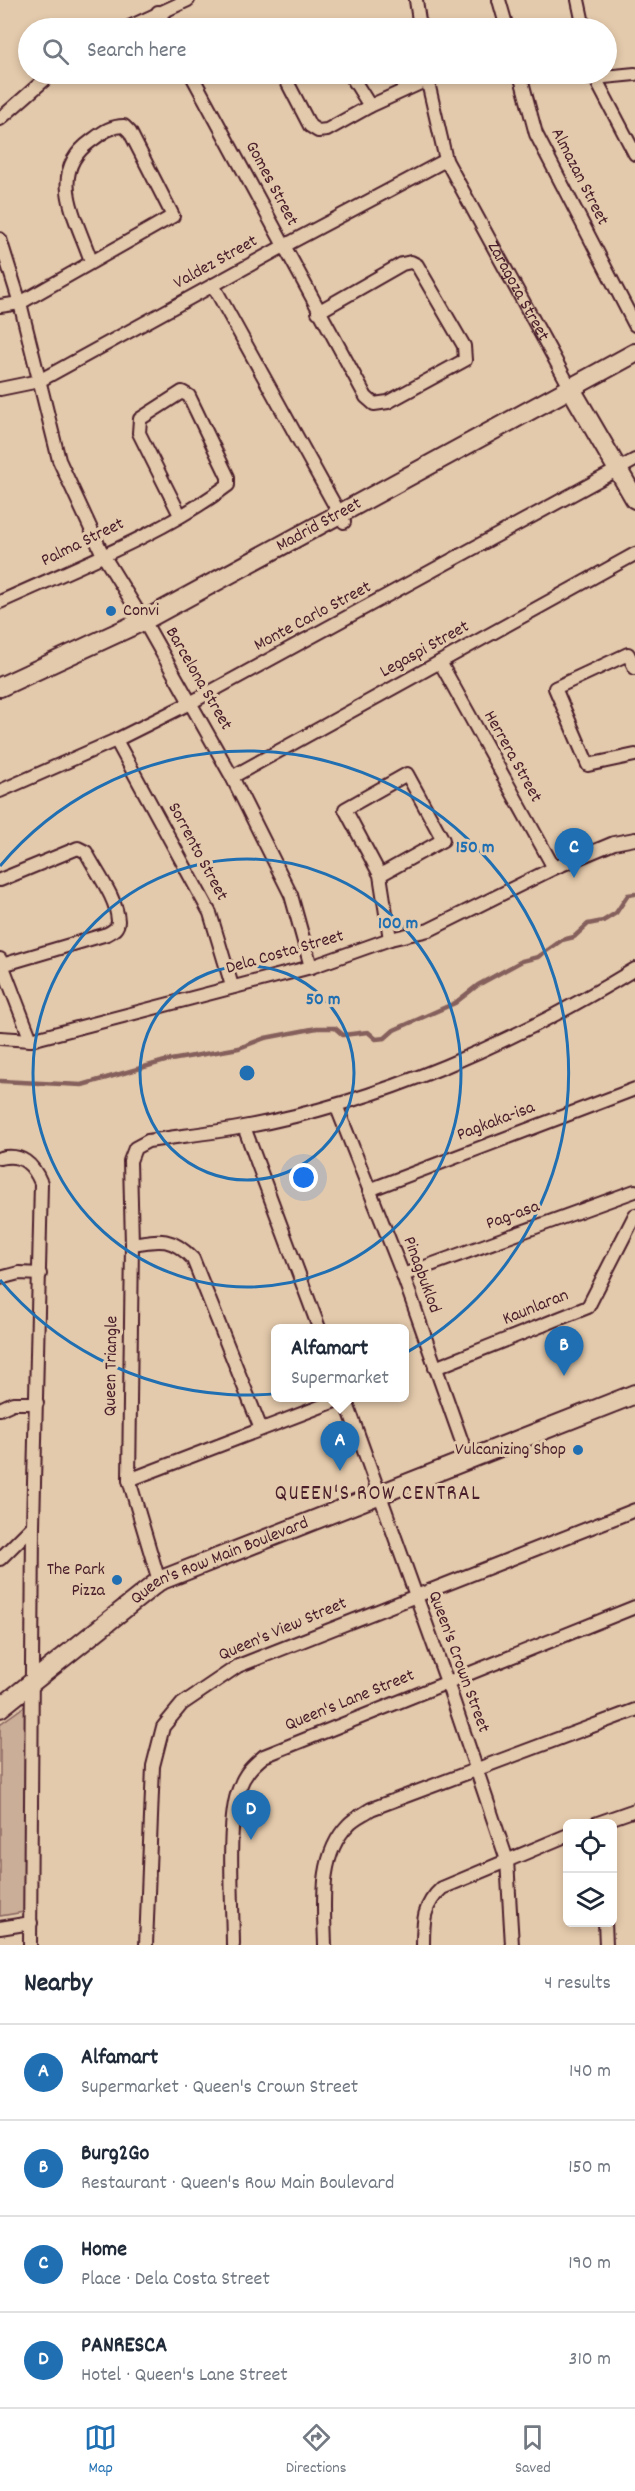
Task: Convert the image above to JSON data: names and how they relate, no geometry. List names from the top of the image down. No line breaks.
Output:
{"streets":{"street":["Almazan Street","Gomes Street","Valdez Street","Zaragoza Street","Madrid Street","Palma Street","Monte Carlo Street","Legaspi Street","Barcelona Street","Herrera Street","Sorrento Street","Dela Costa Street","Pagkaka-isa","Pag-asa","Pinagbuklod","Kaunlaran","Queen Triangle","Queen's Row Main Boulevard","Queen's View Street","Queen's Crown Street","Queen's Lane Street"]},"crossings":[["Gomes Street","Valdez Street"],["Valdez Street","Zaragoza Street"],["Valdez Street","Barcelona Street"],["Zaragoza Street","Madrid Street"],["Zaragoza Street","Monte Carlo Street"],["Madrid Street","Barcelona Street"],["Palma Street","Barcelona Street"],["Monte Carlo Street","Barcelona Street"],["Monte Carlo Street","Sorrento Street"],["Legaspi Street","Barcelona Street"],["Legaspi Street","Herrera Street"],["Barcelona Street","Dela Costa Street"],["Herrera Street","Dela Costa Street"],["Sorrento Street","Dela Costa Street"],["Pagkaka-isa","Pinagbuklod"],["Pag-asa","Pinagbuklod"],["Pinagbuklod","Kaunlaran"],["Pinagbuklod","Queen's Row Main Boulevard"],["Queen Triangle","Queen's Row Main Boulevard"],["Queen's Row Main Boulevard","Queen's Crown Street"],["Queen's View Street","Queen's Crown Street"],["Queen's Crown Street","Queen's Lane Street"]],"districts":["QUEEN'S ROW CENTRAL"],"places":["Convi","Vulcanizing Shop","The Park Pizza"],"page":{"search":"Search here","pins":["C","B","A","D"],"popup":["Alfamart","Supermarket"],"heading":["Nearby","4 results"],"list":[{"mark":"A","name":"Alfamart","note":"Supermarket · Queen's Crown Street","value":"140 m"},{"mark":"B","name":"Burg2Go","note":"Restaurant · Queen's Row Main Boulevard","value":"150 m"},{"mark":"C","name":"Home","note":"Place · Dela Costa Street","value":"190 m"},{"mark":"D","name":"PANRESCA","note":"Hotel · Queen's Lane Street","value":"310 m"}],"nav":["Map","Directions","Saved"]},"rings":["150 m","100 m","50 m"]}
